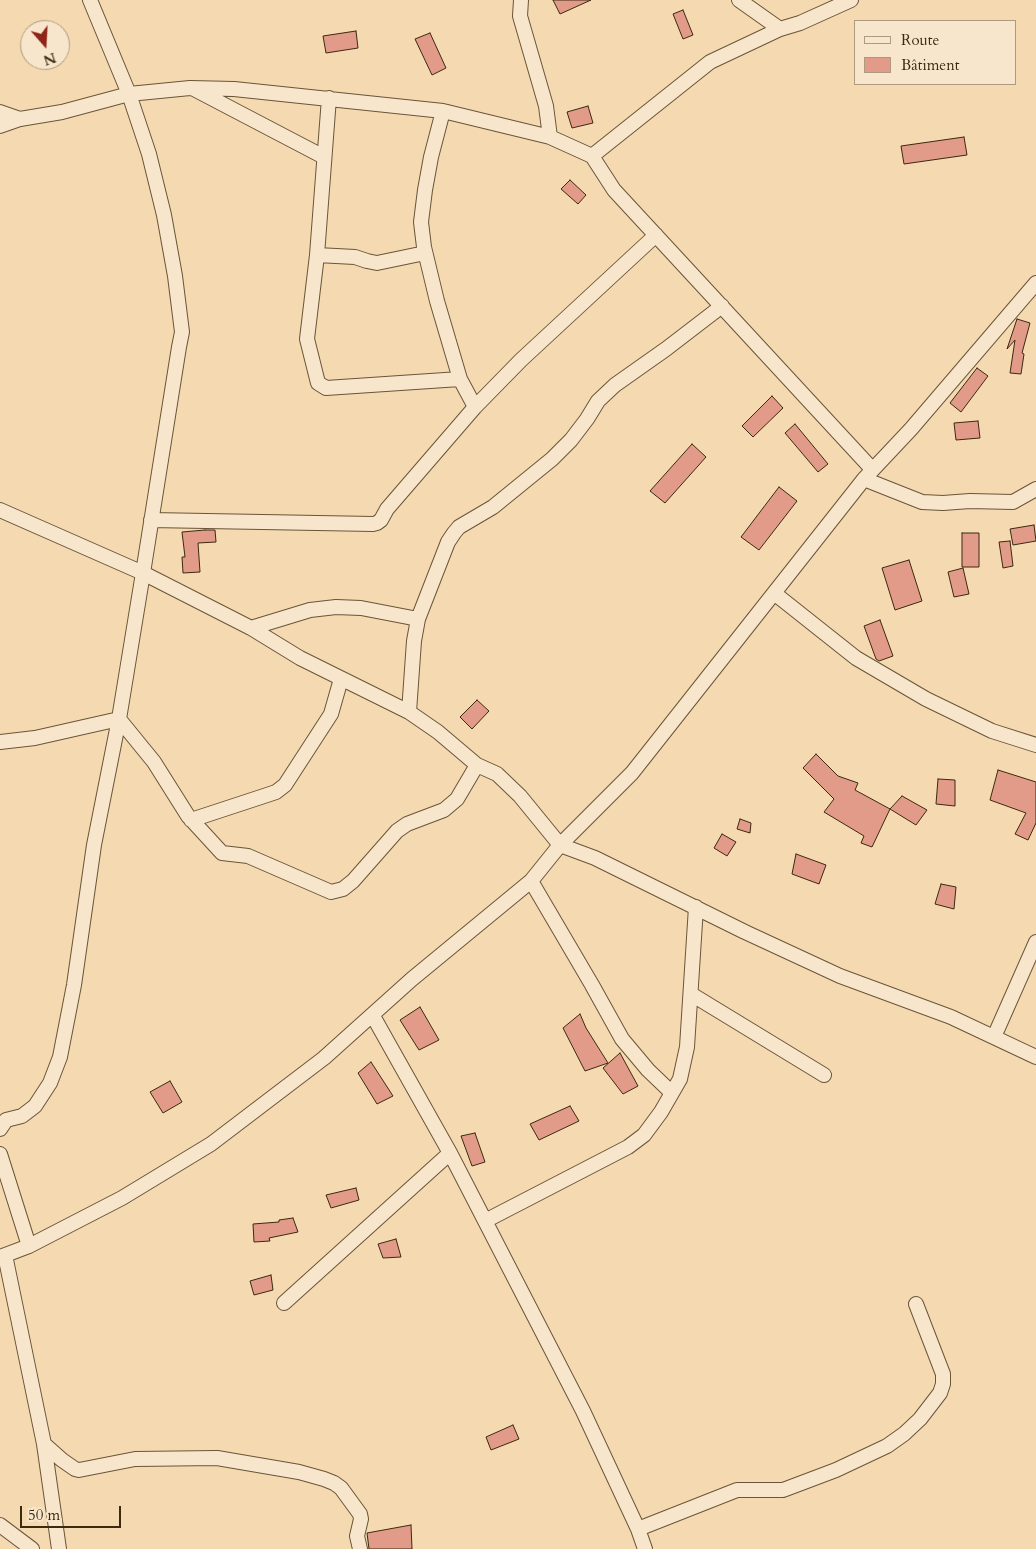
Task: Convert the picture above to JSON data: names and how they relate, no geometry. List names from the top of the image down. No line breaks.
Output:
{"legend":["Route","Bâtiment"],"scale_bar":"50 m","north":"bottom"}
